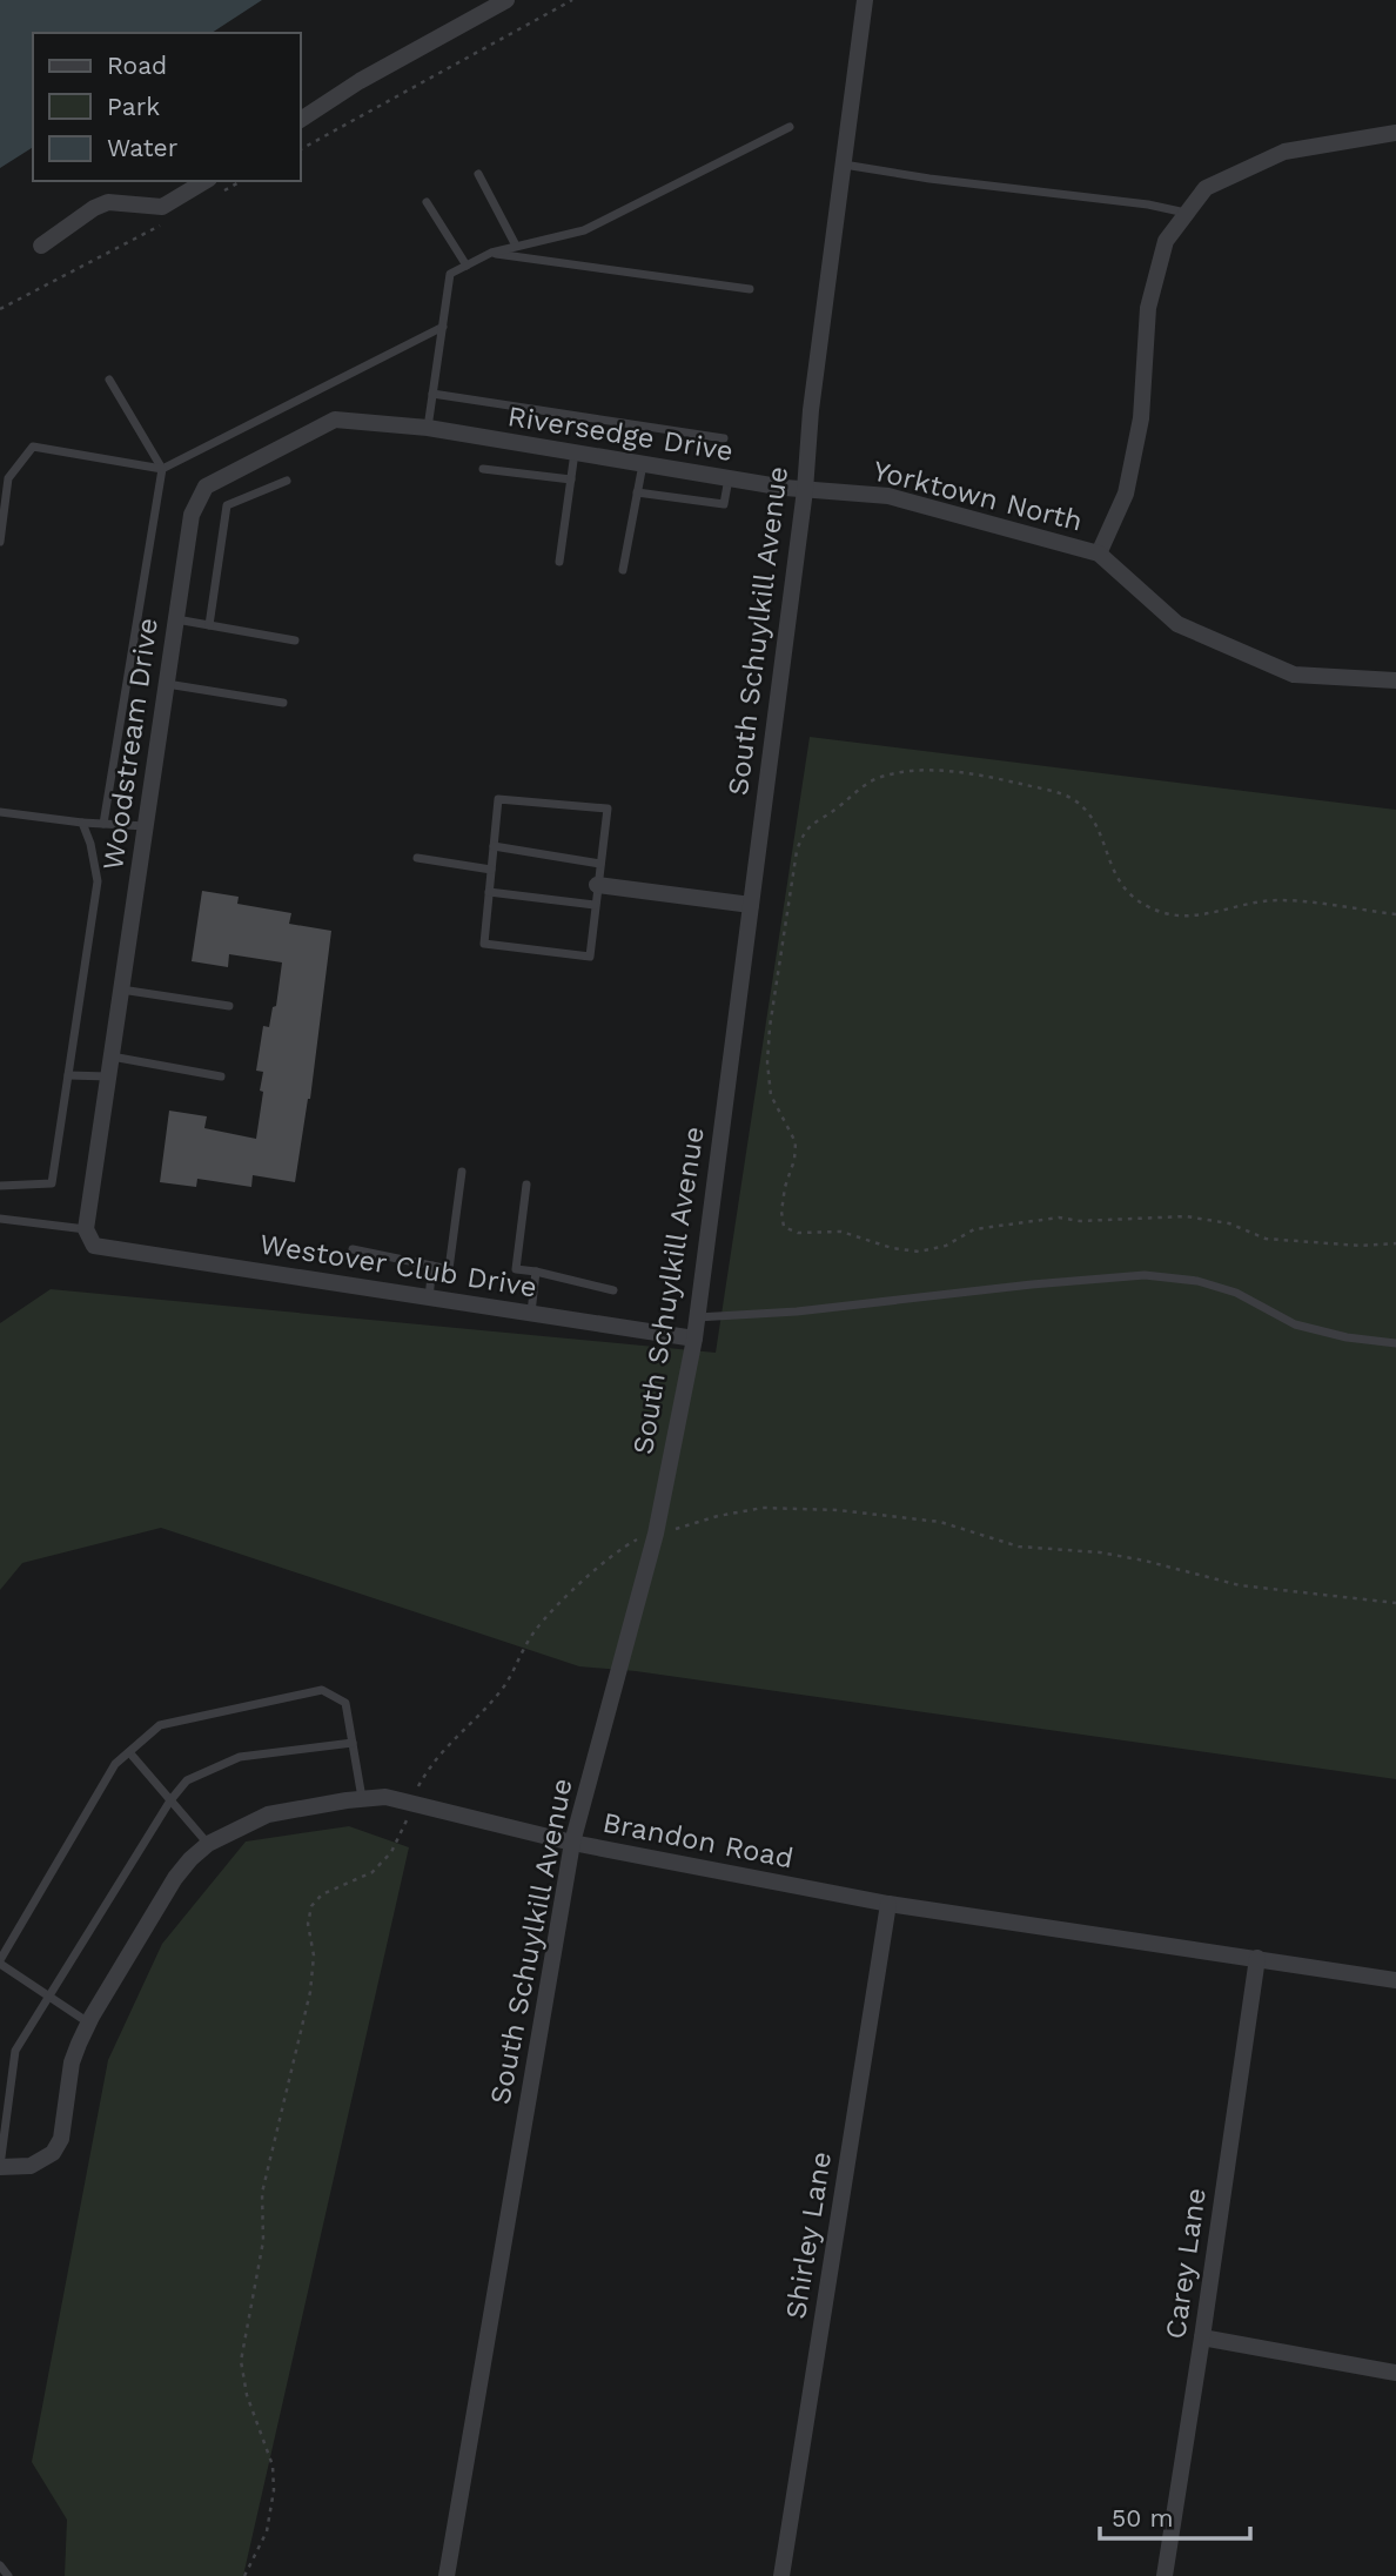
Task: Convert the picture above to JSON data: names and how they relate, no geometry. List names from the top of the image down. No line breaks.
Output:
{"streets":{"street":["Riversedge Drive","Yorktown North","South Schuylkill Avenue","Woodstream Drive","Westover Club Drive","Brandon Road","Shirley Lane","Carey Lane"]},"crossings":[["Riversedge Drive","Yorktown North"],["Riversedge Drive","South Schuylkill Avenue"],["Riversedge Drive","Woodstream Drive"],["Yorktown North","South Schuylkill Avenue"],["South Schuylkill Avenue","Westover Club Drive"],["South Schuylkill Avenue","Brandon Road"],["Woodstream Drive","Westover Club Drive"],["Brandon Road","Shirley Lane"],["Brandon Road","Carey Lane"]],"legend":["Road","Park","Water"],"scale_bar":"50 m"}
